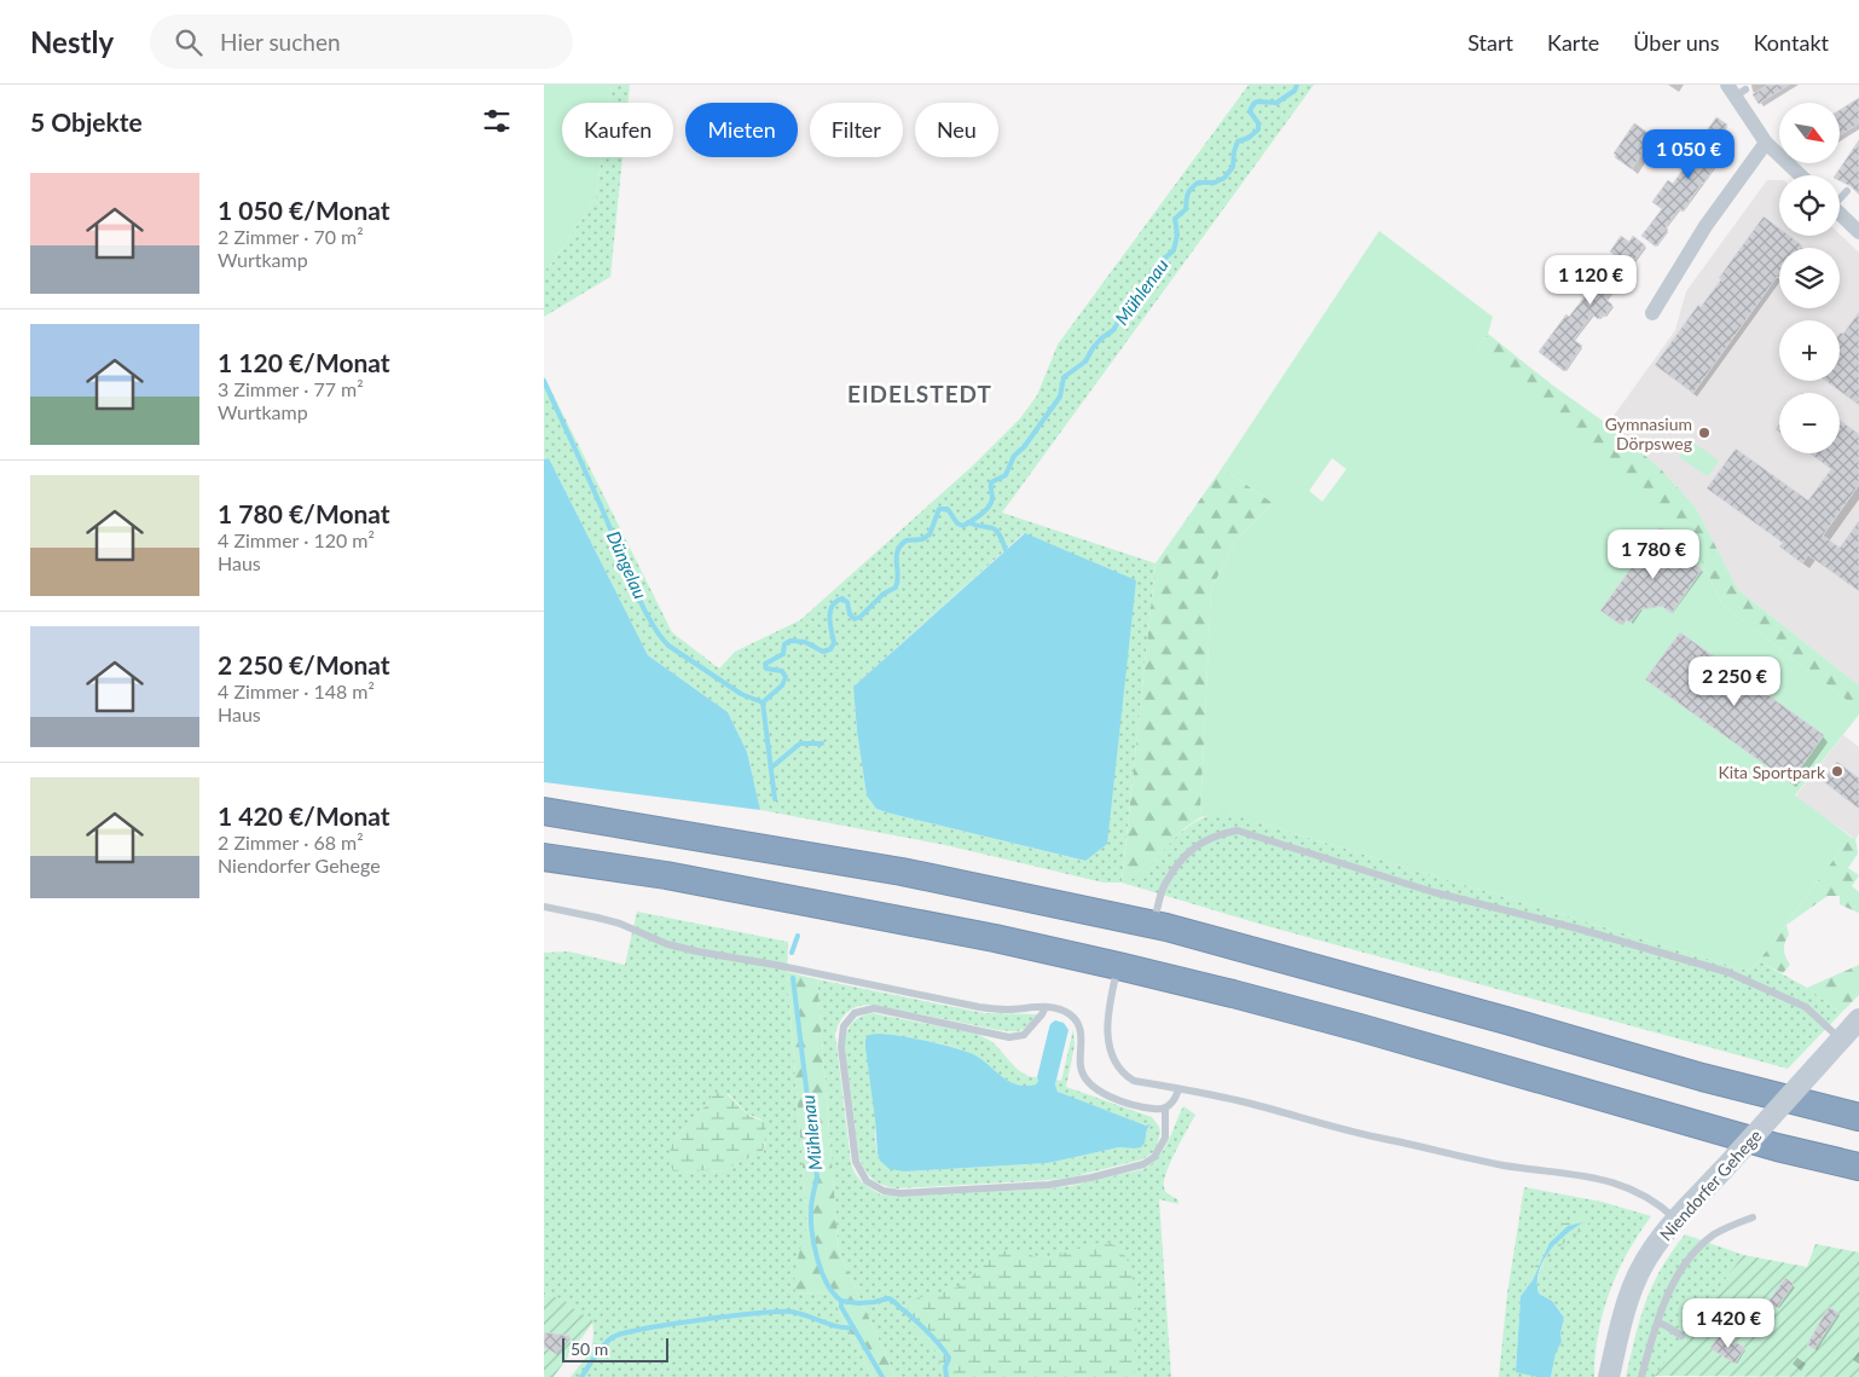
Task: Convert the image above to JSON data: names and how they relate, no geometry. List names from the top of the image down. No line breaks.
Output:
{"streets":{"street":["Niendorfer Gehege"]},"districts":["EIDELSTEDT"],"water":["Mühlenau","Düngelau"],"places":["Gymnasium Dörpsweg","Kita Sportpark"],"scale_bar":"50 m","north":"bottom right","page":{"header":"Nestly","search":"Hier suchen","nav":["Start","Karte","Über uns","Kontakt"],"heading":"5 Objekte","map_buttons":["+","−"],"chip":["Kaufen","Mieten","Filter","Neu"],"price":["1 050 €","1 120 €","1 780 €","2 250 €","1 420 €"],"list":[{"name":"1 050 €/Monat","note":"2 Zimmer · 70 m² · Wurtkamp"},{"name":"1 120 €/Monat","note":"3 Zimmer · 77 m² · Wurtkamp"},{"name":"1 780 €/Monat","note":"4 Zimmer · 120 m² · Haus"},{"name":"2 250 €/Monat","note":"4 Zimmer · 148 m² · Haus"},{"name":"1 420 €/Monat","note":"2 Zimmer · 68 m² · Niendorfer Gehege"}],"scale":"50 m"}}
